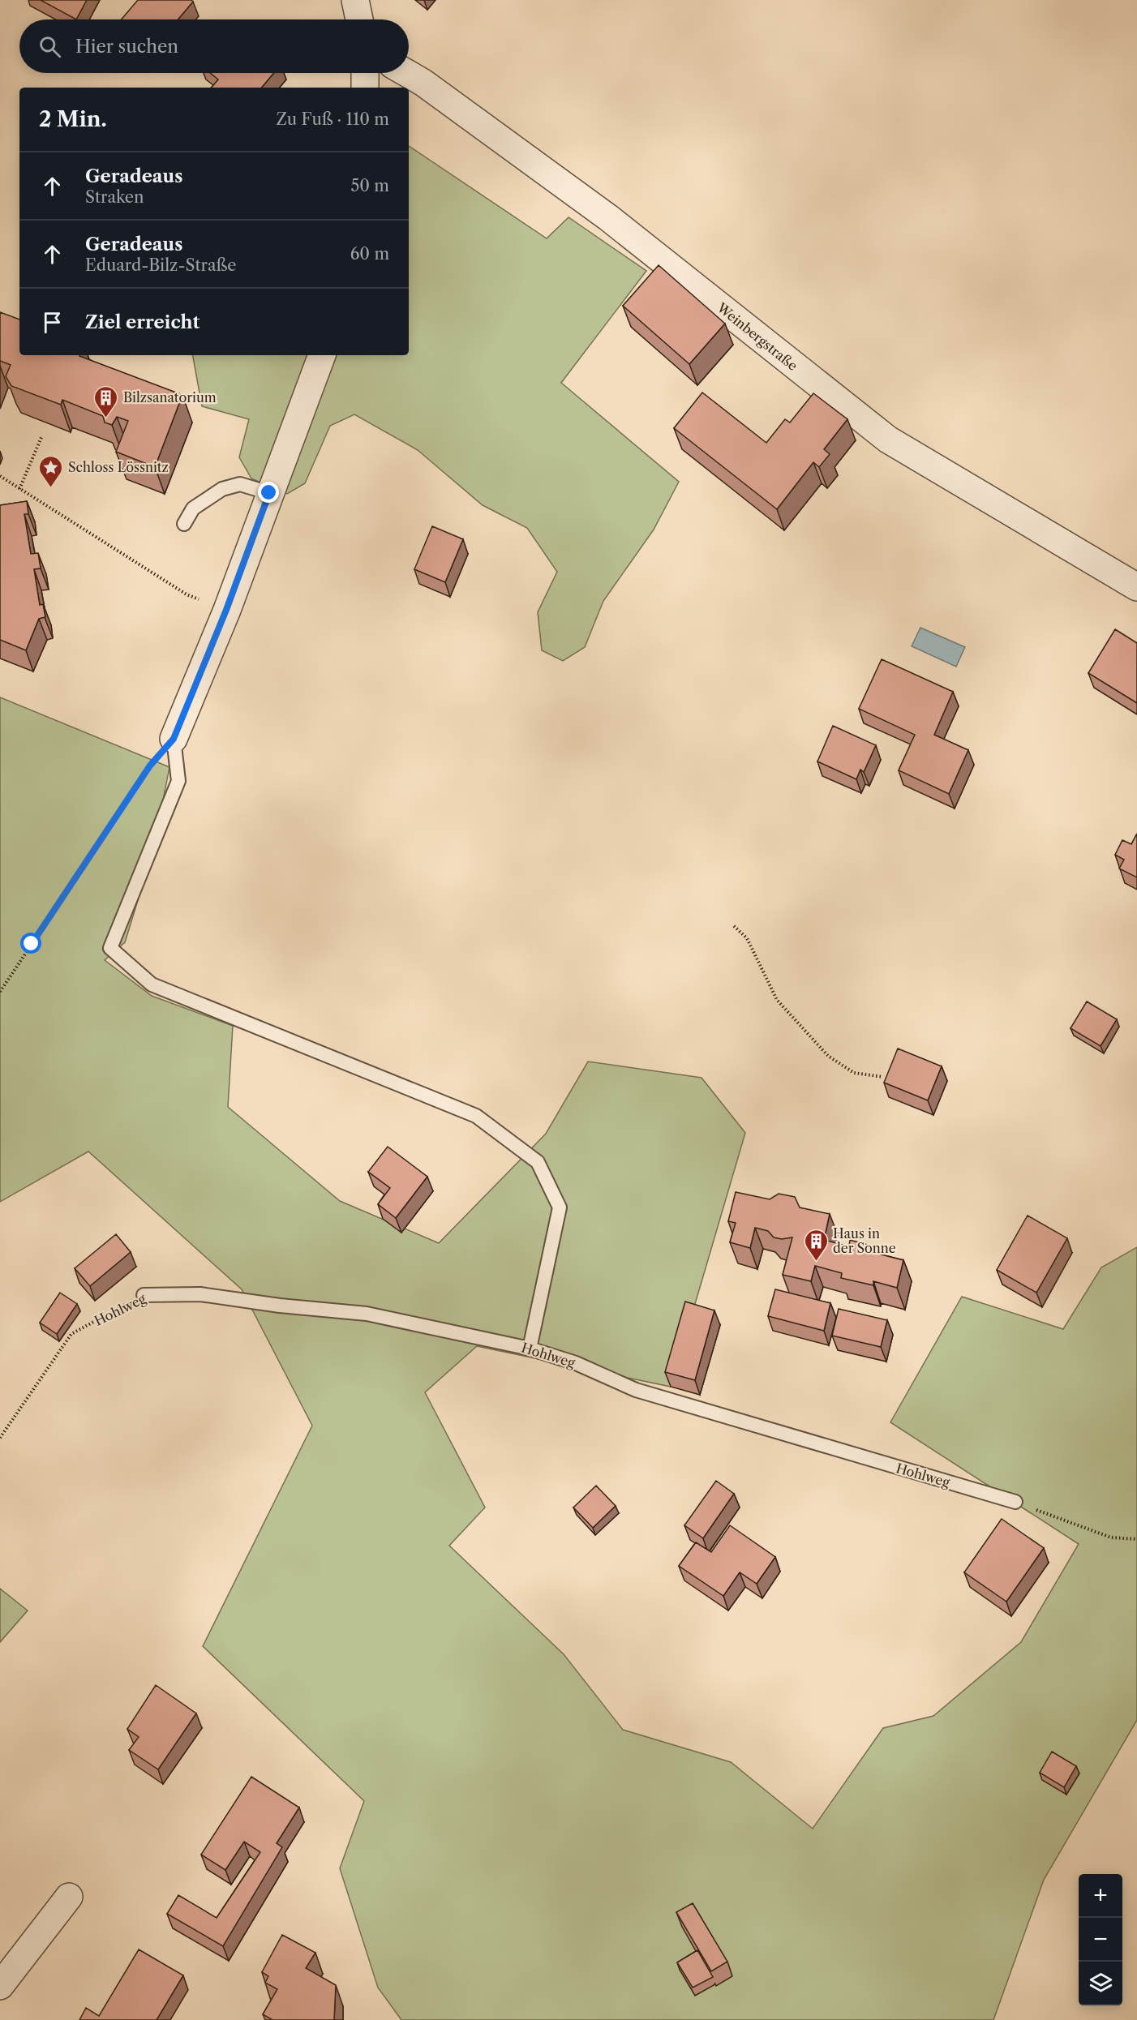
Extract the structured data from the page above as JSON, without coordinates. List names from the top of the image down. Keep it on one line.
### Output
{"streets":{"street":["Weinbergstraße"],"lane":["Hohlweg"]},"places":{"building":["Bilzsanatorium","Haus in der Sonne"],"place":["Schloss Lössnitz"]},"page":{"search":"Hier suchen","heading":["2 Min.","Zu Fuß · 110 m"],"list":[["Geradeaus","Straken","50 m"],["Geradeaus","Eduard-Bilz-Straße","60 m"],"Ziel erreicht"],"map_buttons":["+","−"]}}
